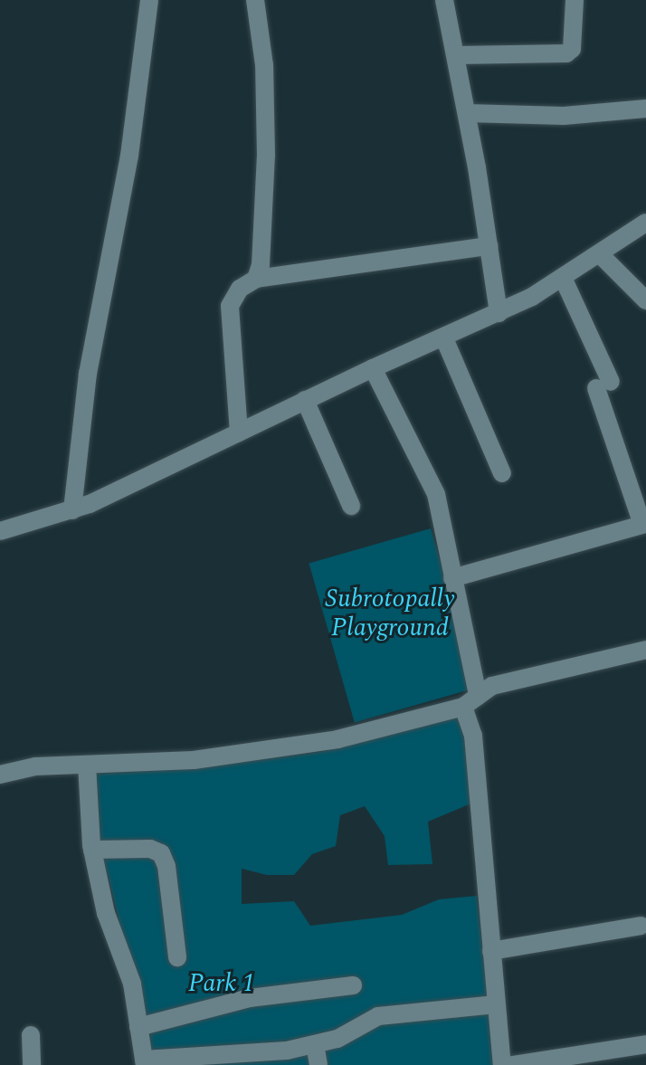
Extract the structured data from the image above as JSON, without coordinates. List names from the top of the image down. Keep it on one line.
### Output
{"parks":["Subrotopally Playground","Park 1"]}
